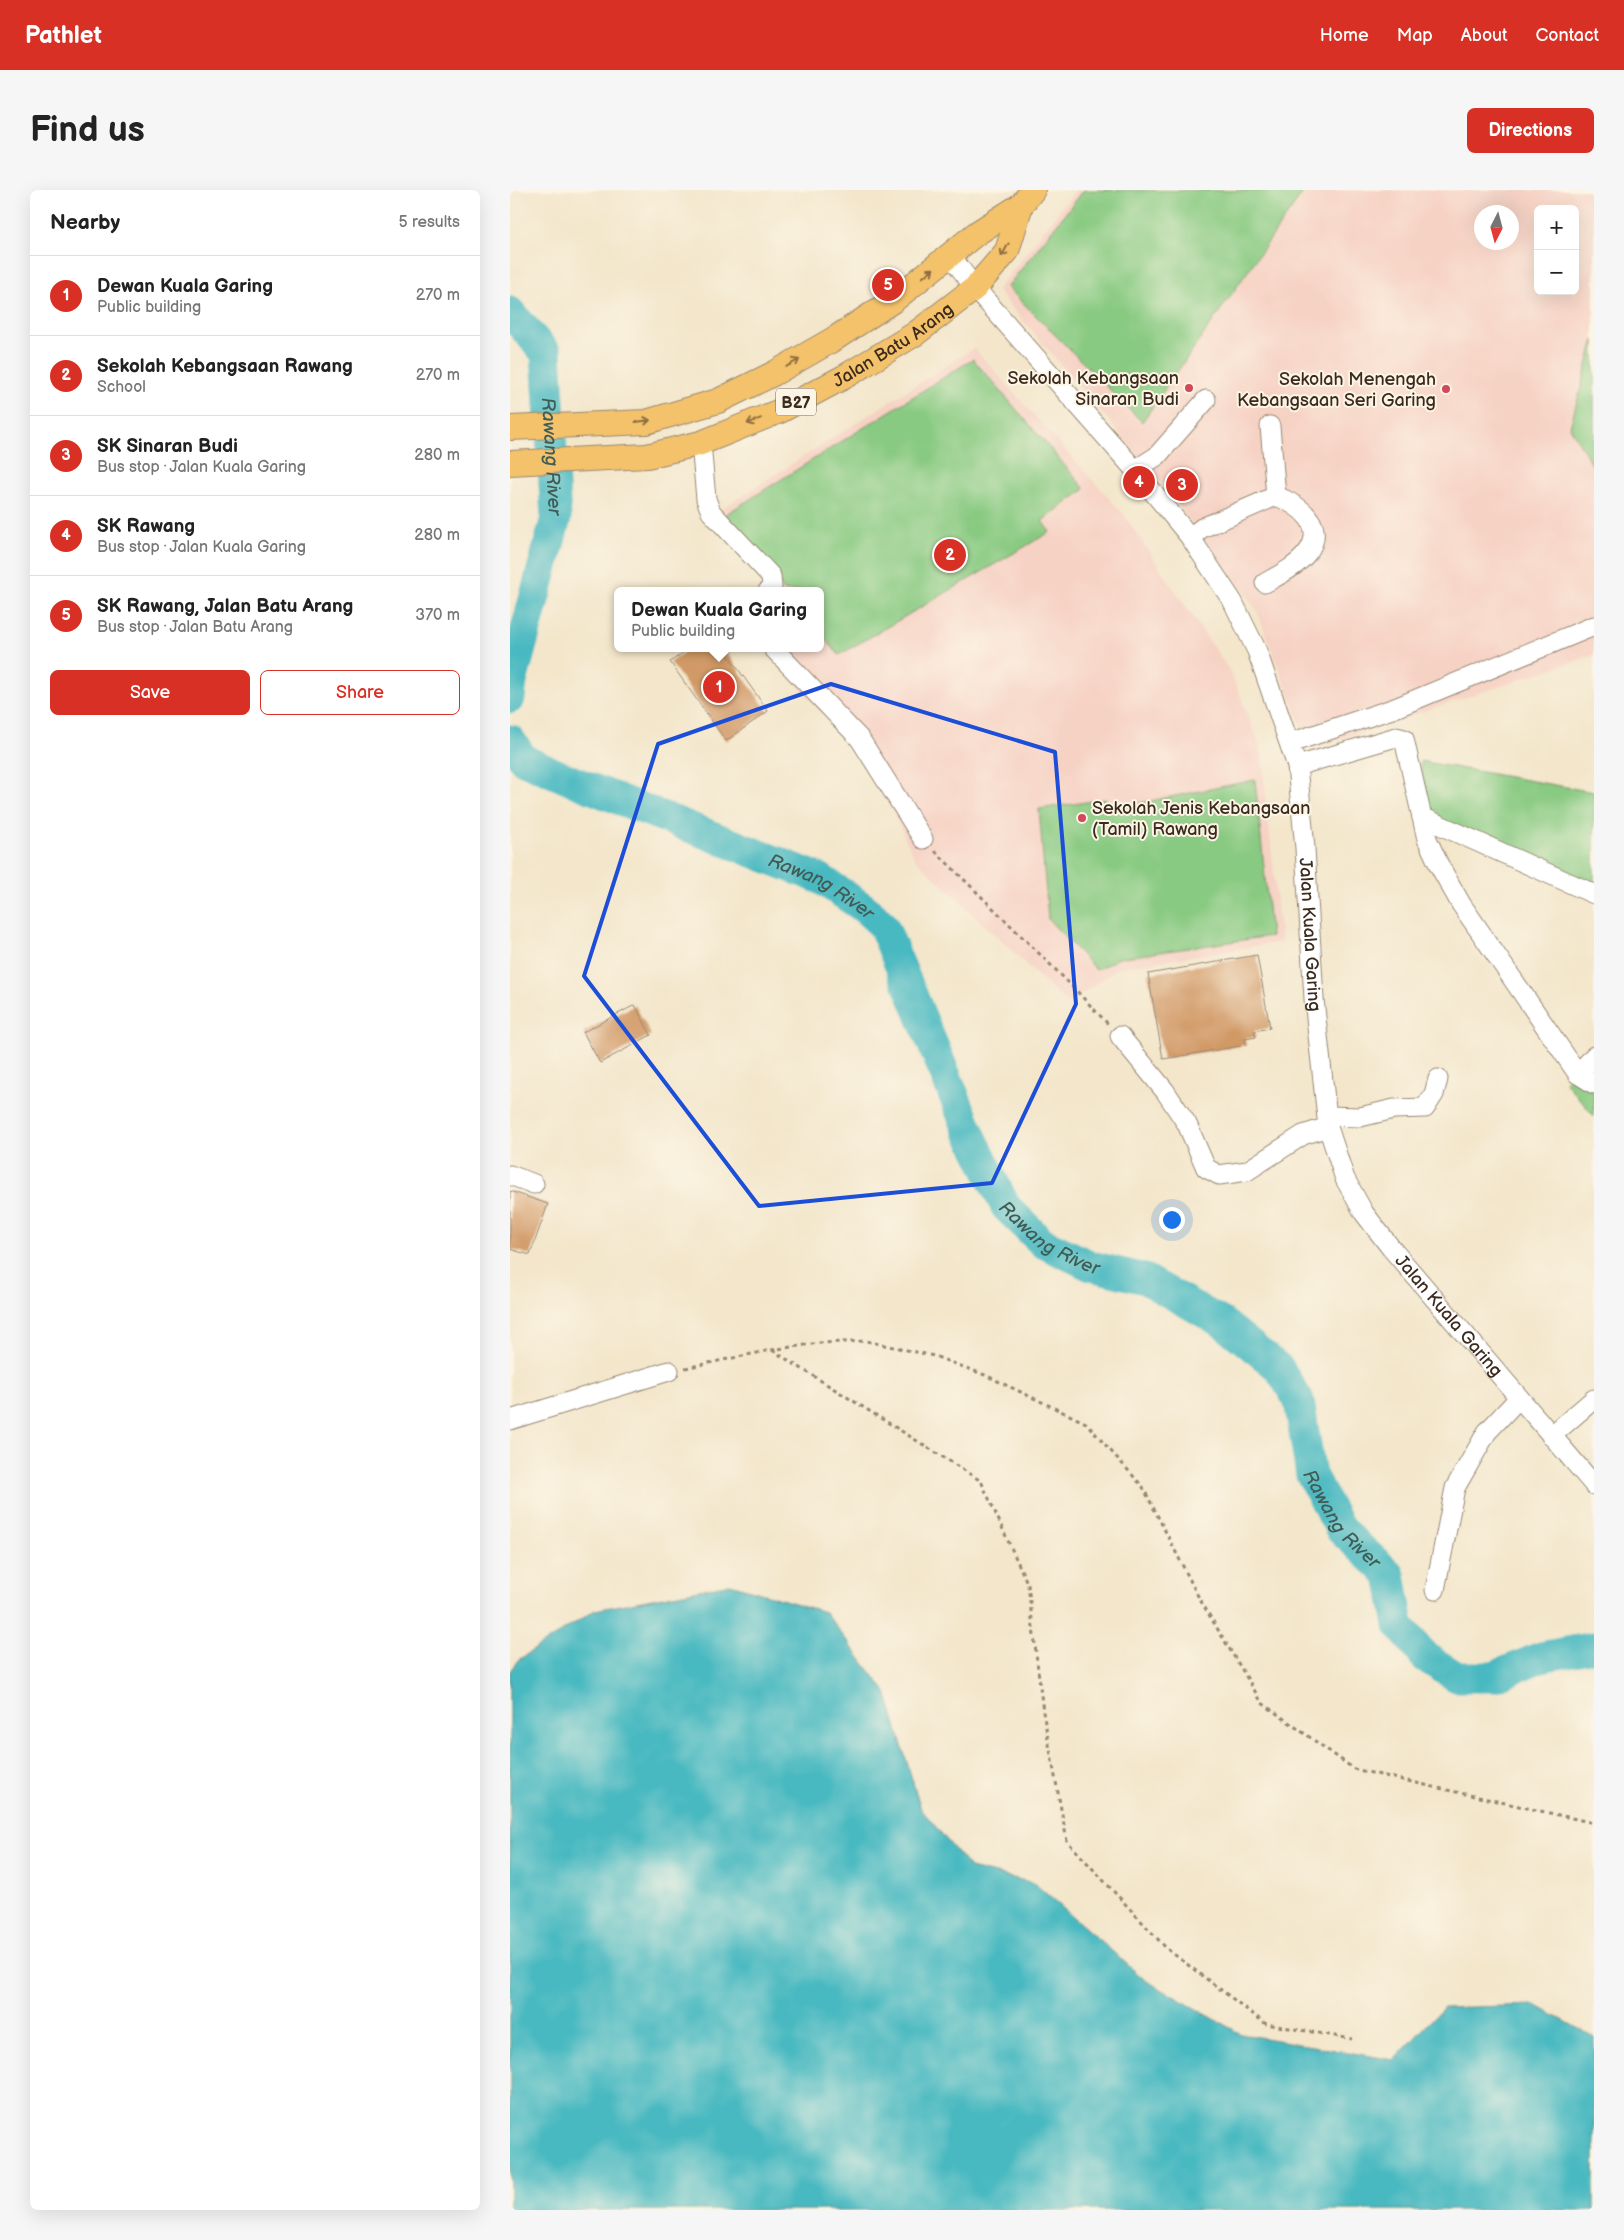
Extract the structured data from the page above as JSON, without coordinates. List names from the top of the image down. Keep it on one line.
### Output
{"streets":{"main road":["Jalan Batu Arang","B27"],"street":["Jalan Kuala Garing"]},"crossings":[["Jalan Batu Arang","Jalan Kuala Garing"]],"water":["Rawang River"],"places":["Sekolah Kebangsaan Sinaran Budi","Sekolah Menengah Kebangsaan Seri Garing","Sekolah Jenis Kebangsaan (Tamil) Rawang"],"north":"bottom","page":{"header":"Pathlet","nav":["Home","Map","About","Contact"],"buttons":["Directions",["Save","Share"]],"title":"Find us","heading":["Nearby","5 results"],"map_buttons":["+","−"],"list":[{"mark":"1","name":"Dewan Kuala Garing","note":"Public building","value":"270 m"},{"mark":"2","name":"Sekolah Kebangsaan Rawang","note":"School","value":"270 m"},{"mark":"3","name":"SK Sinaran Budi","note":"Bus stop · Jalan Kuala Garing","value":"280 m"},{"mark":"4","name":"SK Rawang","note":"Bus stop · Jalan Kuala Garing","value":"280 m"},{"mark":"5","name":"SK Rawang, Jalan Batu Arang","note":"Bus stop · Jalan Batu Arang","value":"370 m"}],"pins":["5","4","3","2","1"],"popup":["Dewan Kuala Garing","Public building"]}}
